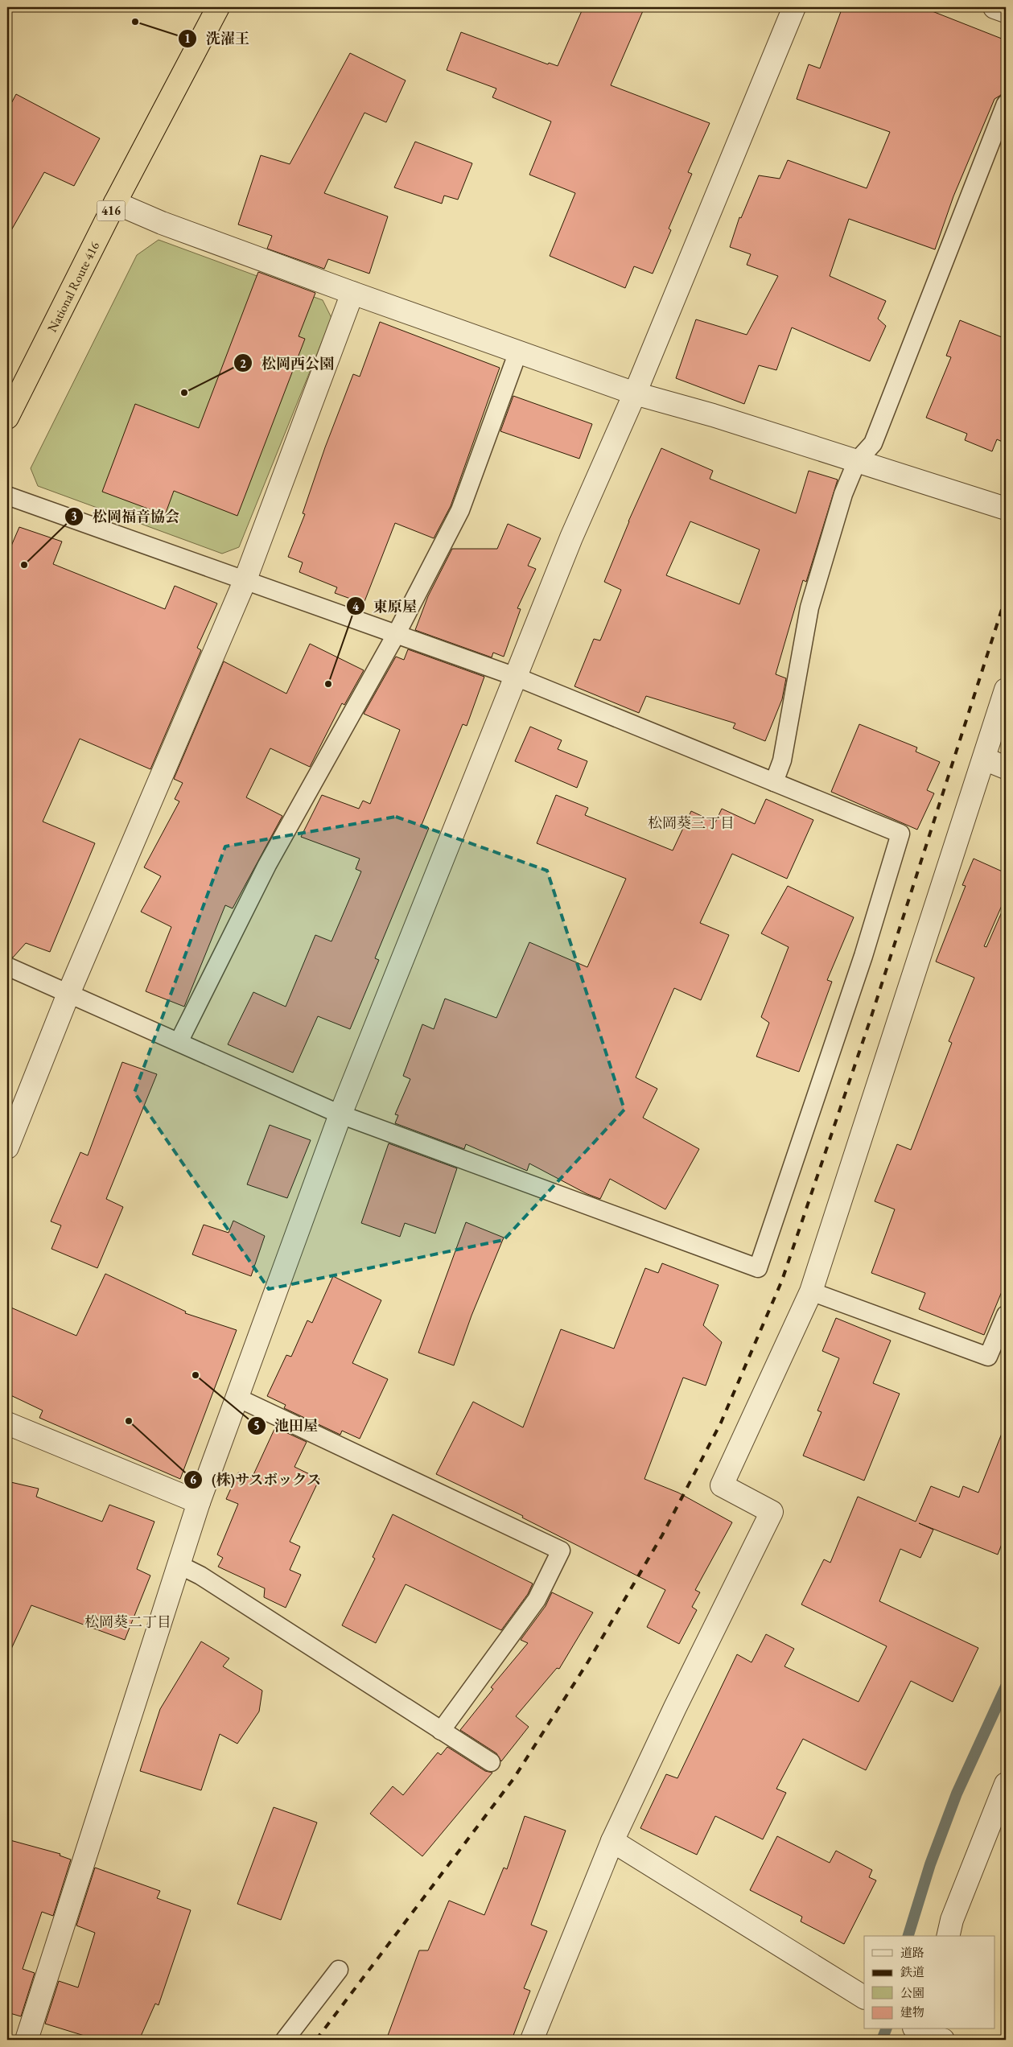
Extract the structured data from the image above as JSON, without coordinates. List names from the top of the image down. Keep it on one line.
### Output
{"streets":{"highway":["416","National Route 416"]},"districts":["松岡葵三丁目","松岡葵二丁目"],"places":["洗濯王","松岡西公園","松岡福音協会","東原屋","池田屋","(株)サスボックス"],"legend":["道路","鉄道","公園","建物"]}
